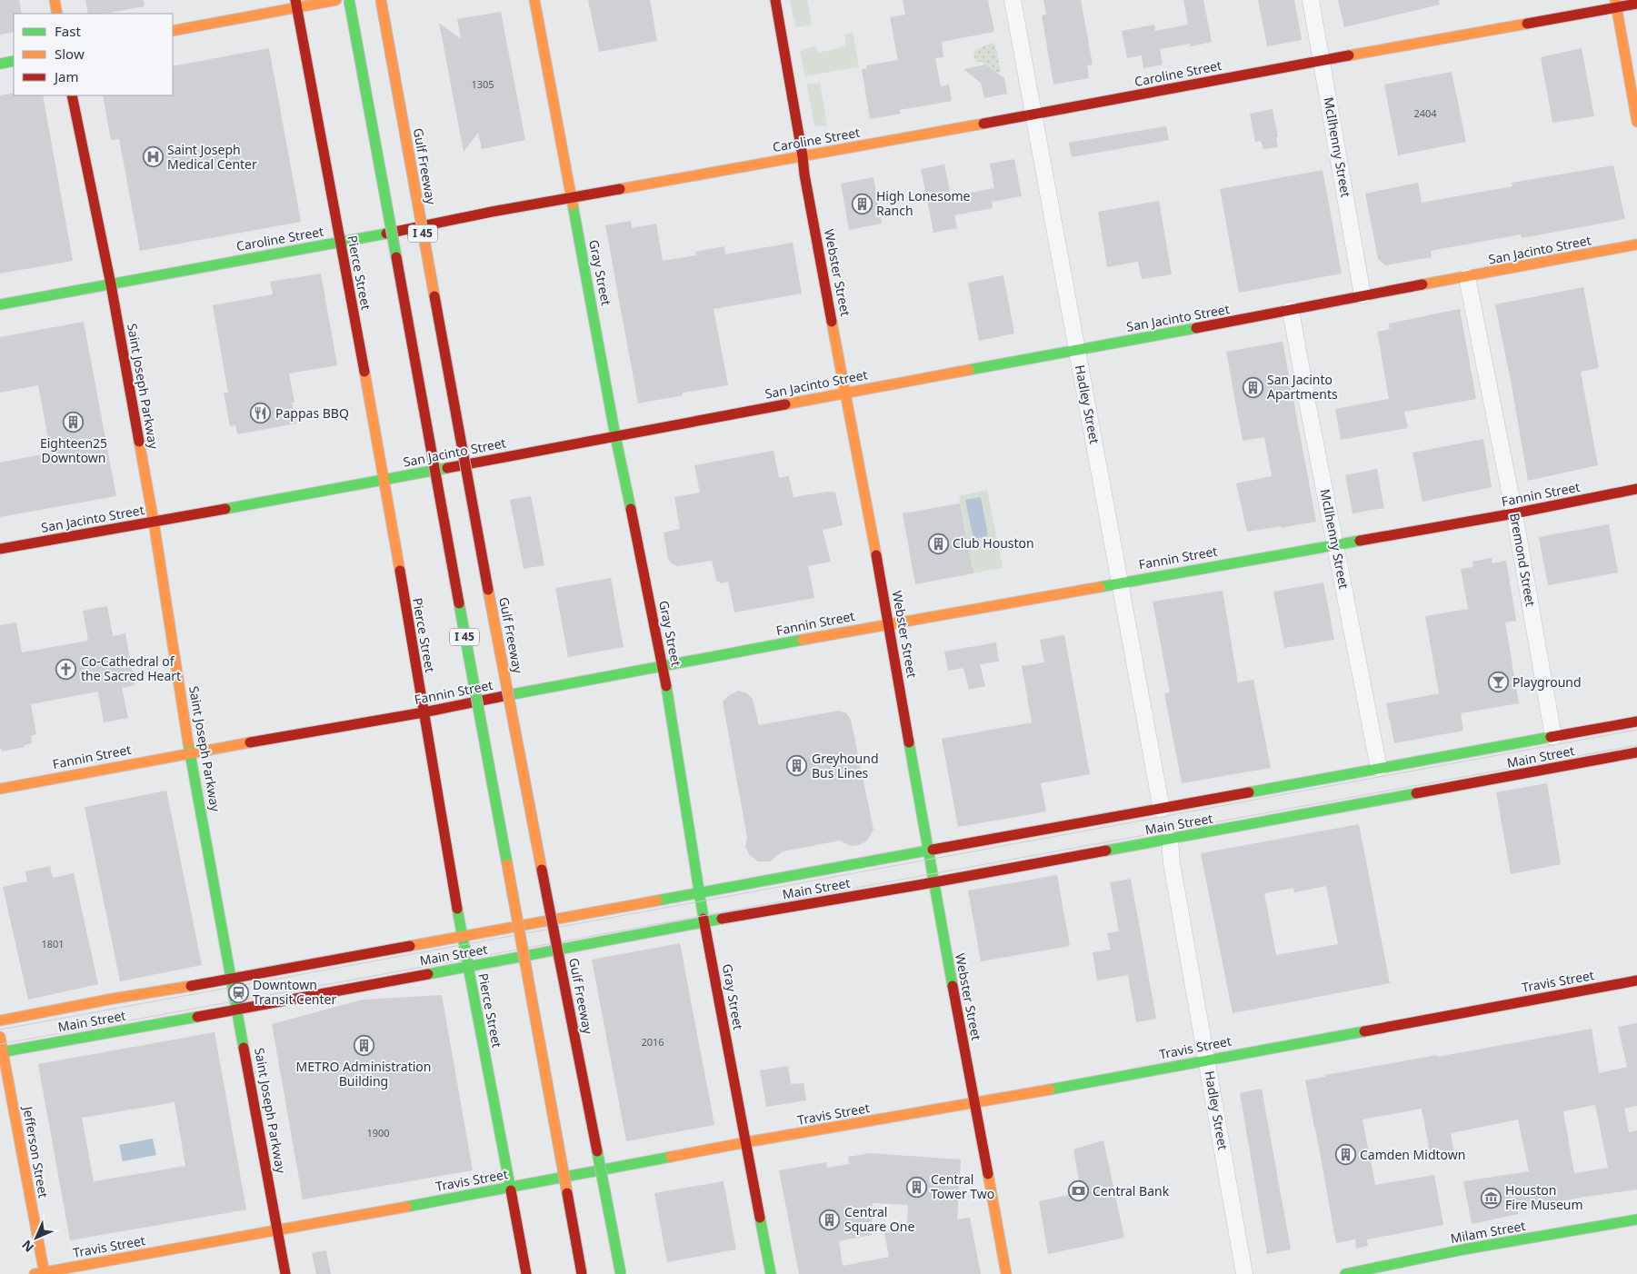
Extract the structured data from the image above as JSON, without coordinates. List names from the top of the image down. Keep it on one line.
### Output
{"streets":{"main road":["Caroline Street","Gulf Freeway","I 45","San Jacinto Street","Pierce Street","Gray Street","Webster Street","Saint Joseph Parkway","Fannin Street","Main Street","Travis Street","Jefferson Street","Milam Street"],"street":["McIlhenny Street","Hadley Street","Bremond Street"]},"crossings":[["Caroline Street","McIlhenny Street"],["Caroline Street","Pierce Street"],["Caroline Street","Gray Street"],["Caroline Street","Webster Street"],["Caroline Street","Saint Joseph Parkway"],["Caroline Street","Hadley Street"],["McIlhenny Street","San Jacinto Street"],["McIlhenny Street","Fannin Street"],["McIlhenny Street","Main Street"],["San Jacinto Street","Pierce Street"],["San Jacinto Street","Gray Street"],["San Jacinto Street","Webster Street"],["San Jacinto Street","Saint Joseph Parkway"],["San Jacinto Street","Hadley Street"],["San Jacinto Street","Bremond Street"],["Pierce Street","Fannin Street"],["Pierce Street","Main Street"],["Pierce Street","Travis Street"],["Gray Street","Fannin Street"],["Gray Street","Main Street"],["Gray Street","Travis Street"],["Webster Street","Fannin Street"],["Webster Street","Main Street"],["Webster Street","Travis Street"],["Saint Joseph Parkway","Fannin Street"],["Saint Joseph Parkway","Main Street"],["Saint Joseph Parkway","Travis Street"],["Hadley Street","Fannin Street"],["Hadley Street","Main Street"],["Hadley Street","Travis Street"],["Fannin Street","Bremond Street"],["Bremond Street","Main Street"],["Main Street","Jefferson Street"],["Travis Street","Jefferson Street"]],"places":{"hospital":["Saint Joseph Medical Center"],"building":["High Lonesome Ranch","San Jacinto Apartments","Eighteen25 Downtown","Club Houston","Greyhound Bus Lines","METRO Administration Building","Camden Midtown","Central Tower Two","Central Square One"],"restaurant":["Pappas BBQ"],"church":["Co-Cathedral of the Sacred Heart"],"bar":["Playground"],"station":["Downtown Transit Center"],"bank":["Central Bank"],"museum":["Houston Fire Museum"]},"house_numbers":["1305","2404","1801","2016","1900"],"legend":["Fast","Slow","Jam"],"north":"bottom left"}
